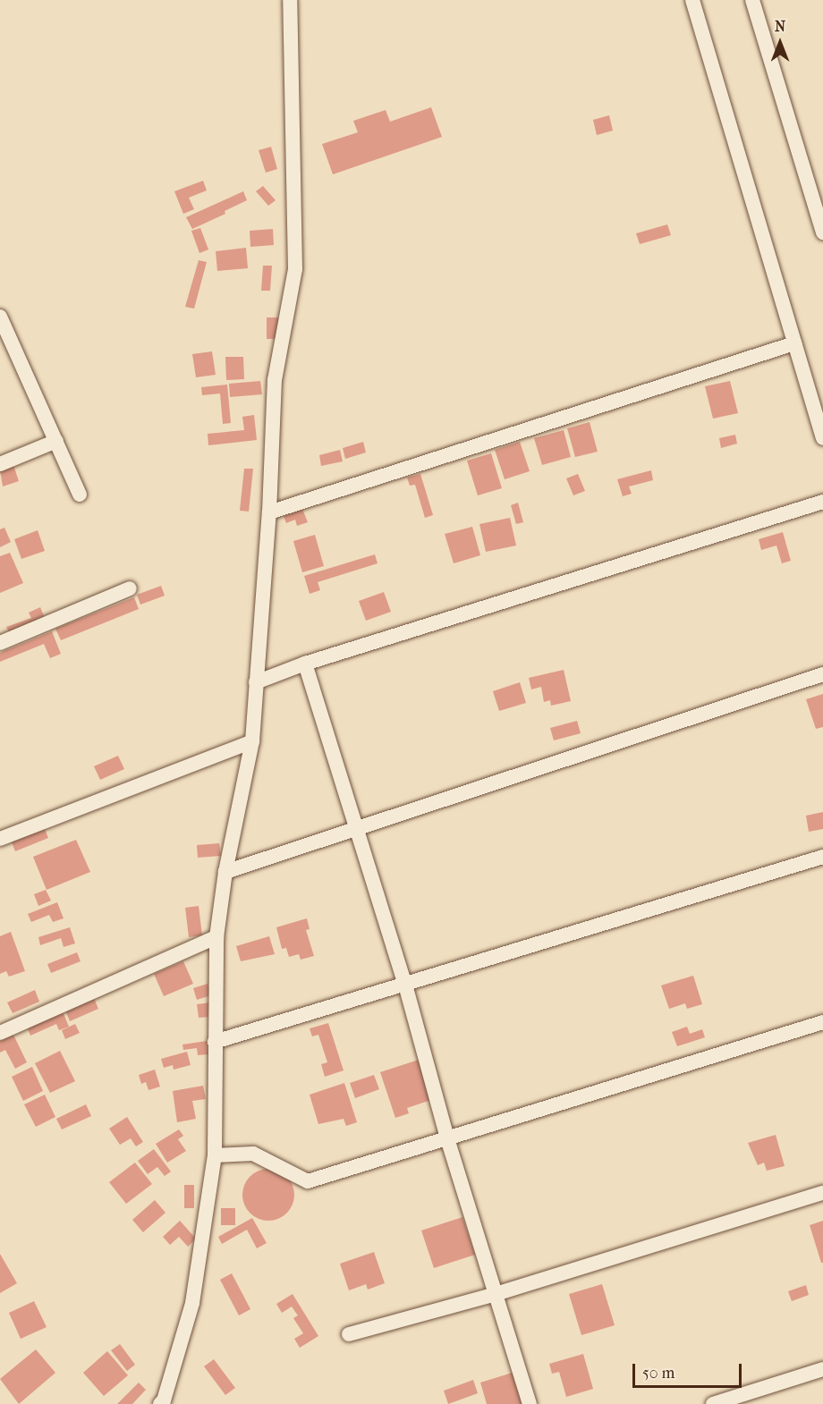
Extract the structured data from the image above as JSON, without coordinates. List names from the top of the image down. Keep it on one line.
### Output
{"scale_bar":"50 m","north":"top"}
